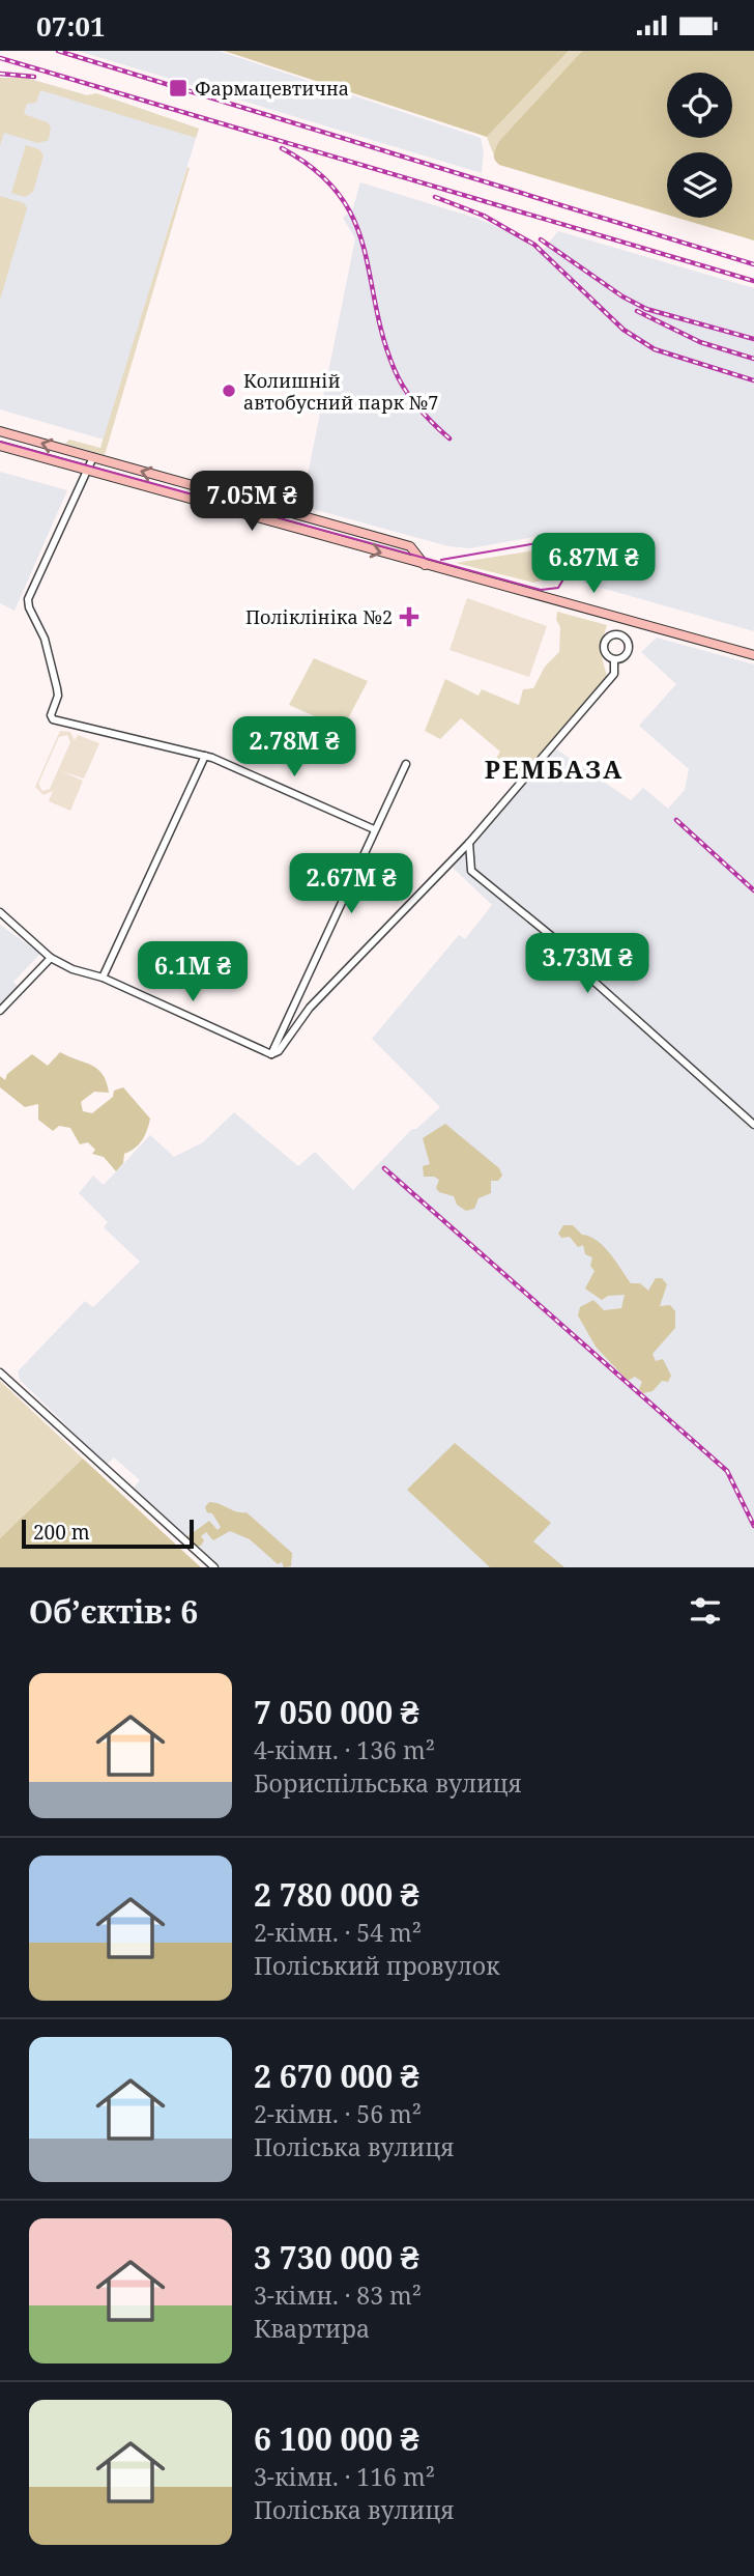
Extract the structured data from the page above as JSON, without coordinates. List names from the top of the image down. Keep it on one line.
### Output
{"districts":["РЕМБАЗА"],"places":{"transit":["Фармацевтична"],"other":["Колишній автобусний парк №7"],"health":["Поліклініка №2"]},"scale_bar":"200 m","page":{"status":"07:01","price":["7.05M ₴","6.87M ₴","2.78M ₴","2.67M ₴","3.73M ₴","6.1M ₴"],"scale":"200 m","heading":"Об’єктів: 6","list":[{"name":"7 050 000 ₴","note":"4-кімн. · 136 m² · Бориспільська вулиця"},{"name":"2 780 000 ₴","note":"2-кімн. · 54 m² · Поліський провулок"},{"name":"2 670 000 ₴","note":"2-кімн. · 56 m² · Поліська вулиця"},{"name":"3 730 000 ₴","note":"3-кімн. · 83 m² · Квартира"},{"name":"6 100 000 ₴","note":"3-кімн. · 116 m² · Поліська вулиця"}]}}
